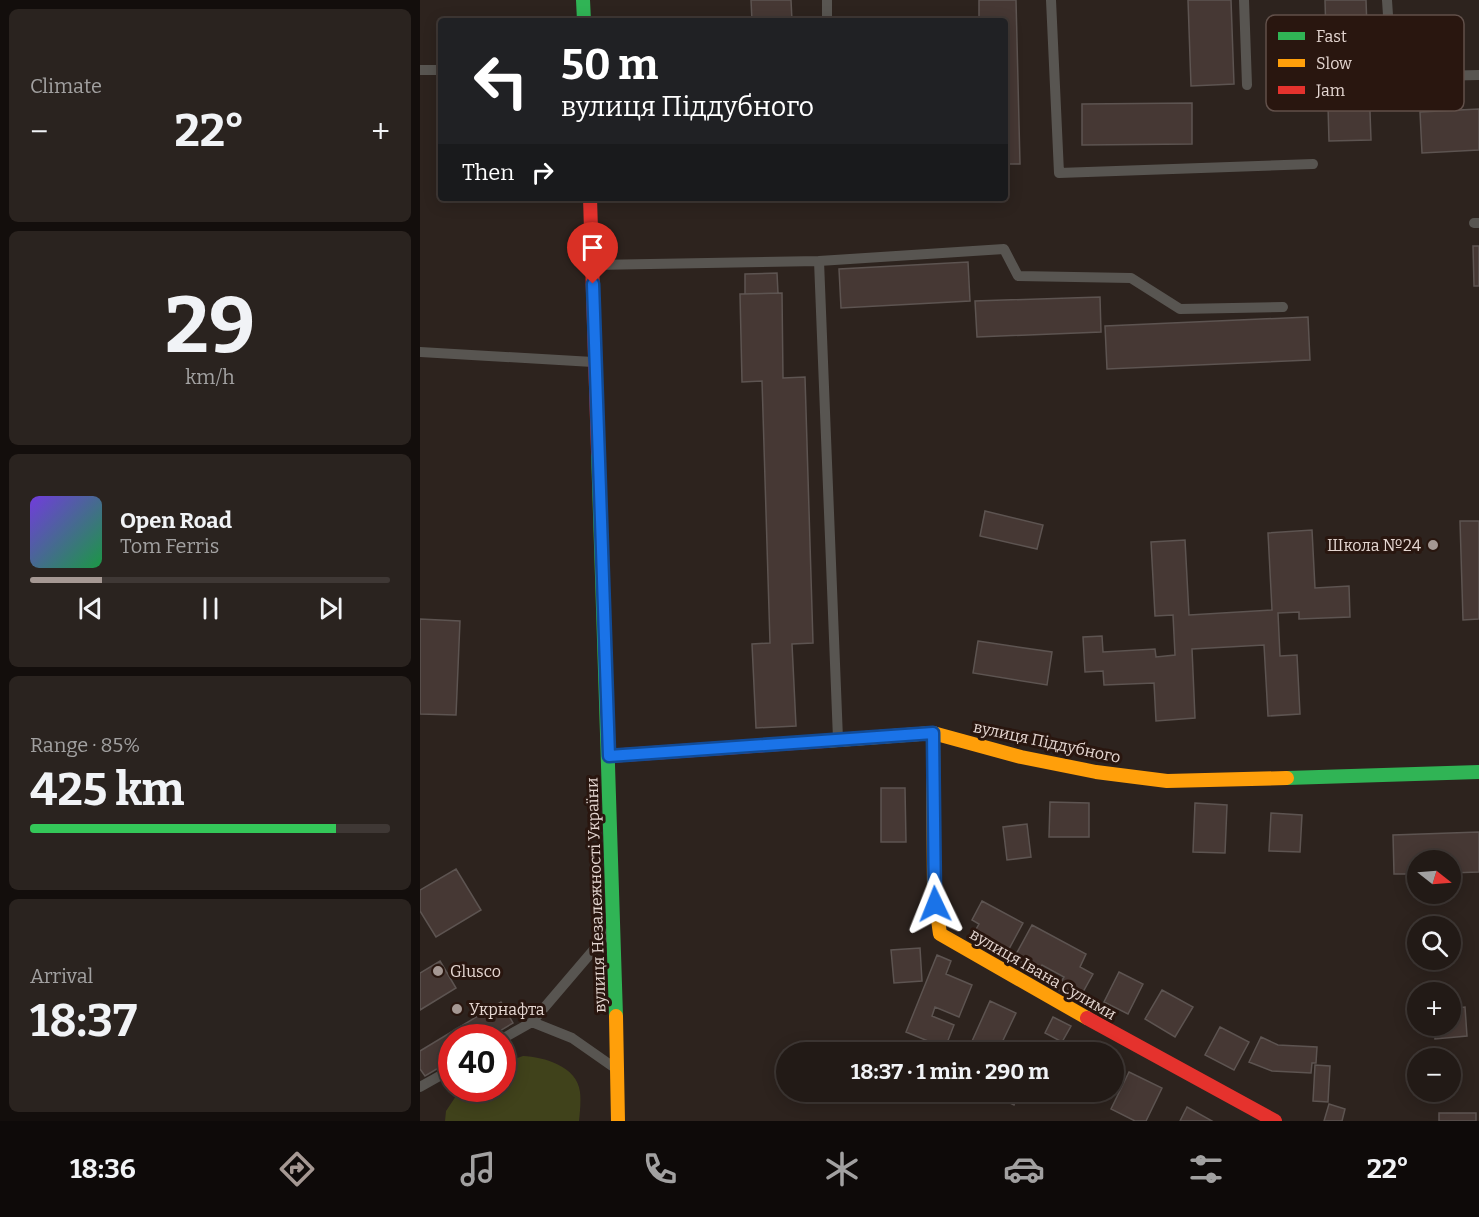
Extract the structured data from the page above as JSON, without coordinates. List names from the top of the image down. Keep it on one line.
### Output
{"streets":{"street":["вулиця Піддубного","вулиця Незалежності України","вулиця Івана Сулими"]},"crossings":[["вулиця Піддубного","вулиця Незалежності України"],["вулиця Піддубного","вулиця Івана Сулими"]],"places":["Школа №24","Glusco","Укрнафта"],"legend":["Fast","Slow","Jam"],"north":"right","page":{"tile":["Climate",["29","km/h"],["Range · 85%","425 km"],["Arrival","18:37"]],"turn":["50 m","вулиця Піддубного"],"heat":["−","22°","+"],"then":"Then","song":["Open Road","Tom Ferris"],"map_buttons":["+","−"],"limit":"40","trip":"18:37 · 1 min · 290 m","tabs":["18:36","22°"]}}
